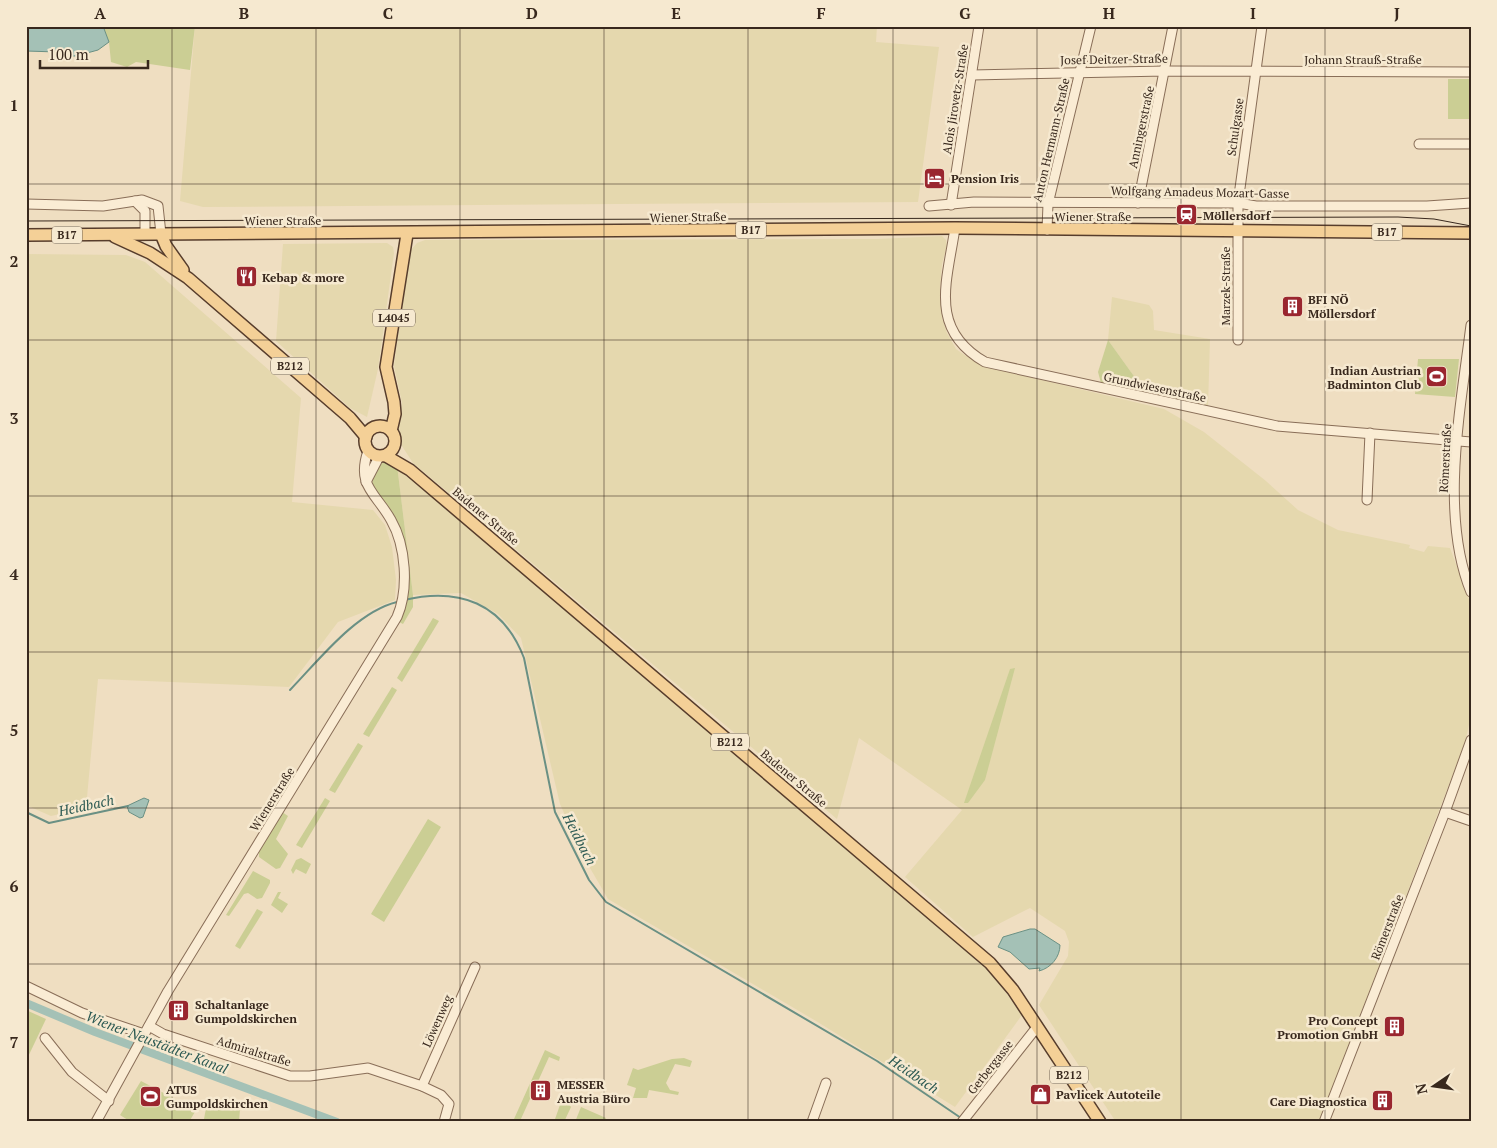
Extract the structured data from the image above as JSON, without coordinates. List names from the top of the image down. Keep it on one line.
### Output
{"streets":{"main road":["Wiener Straße","B17","L4045","B212","Badener Straße"],"street":["Josef Deitzer-Straße","Johann Strauß-Straße","Alois Jirovetz-Straße","Anningerstraße","Schulgasse","Anton Hermann-Straße","Wolfgang Amadeus Mozart-Gasse","Marzek-Straße","Grundwiesenstraße","Römerstraße","Wienerstraße","Löwenweg","Admiralstraße","Gerbergasse"]},"crossings":[["Josef Deitzer-Straße","Johann Strauß-Straße"],["Josef Deitzer-Straße","Alois Jirovetz-Straße"],["Josef Deitzer-Straße","Anningerstraße"],["Josef Deitzer-Straße","Schulgasse"],["Josef Deitzer-Straße","Anton Hermann-Straße"],["Johann Strauß-Straße","Schulgasse"],["Alois Jirovetz-Straße","Wolfgang Amadeus Mozart-Gasse"],["Anningerstraße","Wolfgang Amadeus Mozart-Gasse"],["Schulgasse","Wolfgang Amadeus Mozart-Gasse"],["Schulgasse","Wiener Straße"],["Schulgasse","Marzek-Straße"],["Anton Hermann-Straße","Wolfgang Amadeus Mozart-Gasse"],["Anton Hermann-Straße","Wiener Straße"],["Wiener Straße","Marzek-Straße"],["Wiener Straße","L4045"],["Wiener Straße","B212"],["Wiener Straße","Grundwiesenstraße"],["L4045","B212"],["B212","Badener Straße"],["Grundwiesenstraße","Römerstraße"],["Badener Straße","Wienerstraße"],["Badener Straße","Gerbergasse"],["Wienerstraße","Admiralstraße"],["Löwenweg","Admiralstraße"]],"water":["Heidbach","Wiener Neustädter Kanal"],"places":{"hotel":["Pension Iris"],"station":["Möllersdorf"],"restaurant":["Kebap & more"],"building":["BFI NÖ Möllersdorf","Schaltanlage Gumpoldskirchen","Pro Concept Promotion GmbH","MESSER Austria Büro","Care Diagnostica"],"sports":["Indian Austrian Badminton Club","ATUS Gumpoldskirchen"],"shop":["Pavlicek Autoteile"]},"scale_bar":"100 m","north":"left","grid":{"columns":["A","B","C","D","E","F","G","H","I","J"],"rows":["1","2","3","4","5","6","7"]}}
